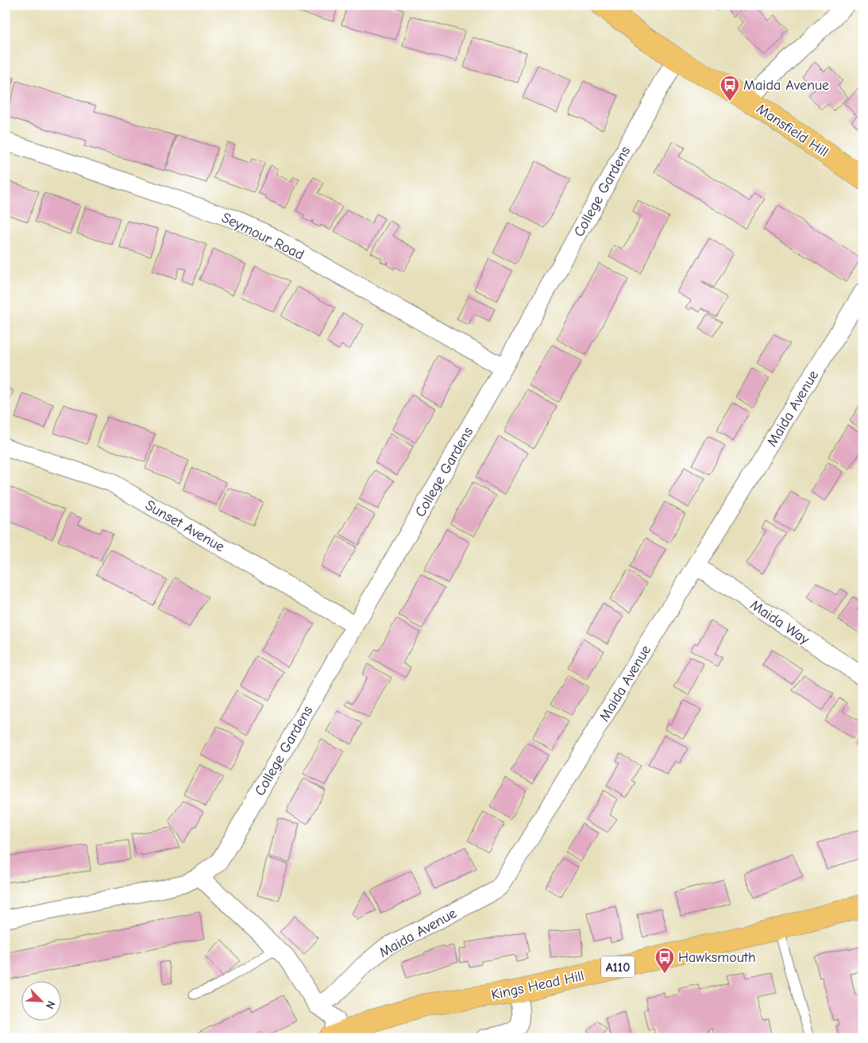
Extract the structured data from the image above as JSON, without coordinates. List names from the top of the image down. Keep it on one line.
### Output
{"streets":{"main road":["Mansfield Hill","A110","Kings Head Hill"],"street":["College Gardens","Seymour Road","Maida Avenue","Sunset Avenue","Maida Way"]},"crossings":[["Mansfield Hill","College Gardens"],["College Gardens","Seymour Road"],["College Gardens","Sunset Avenue"],["Maida Avenue","Maida Way"]],"places":{"bus stop":["Maida Avenue","Hawksmouth"]},"north":"bottom right"}
